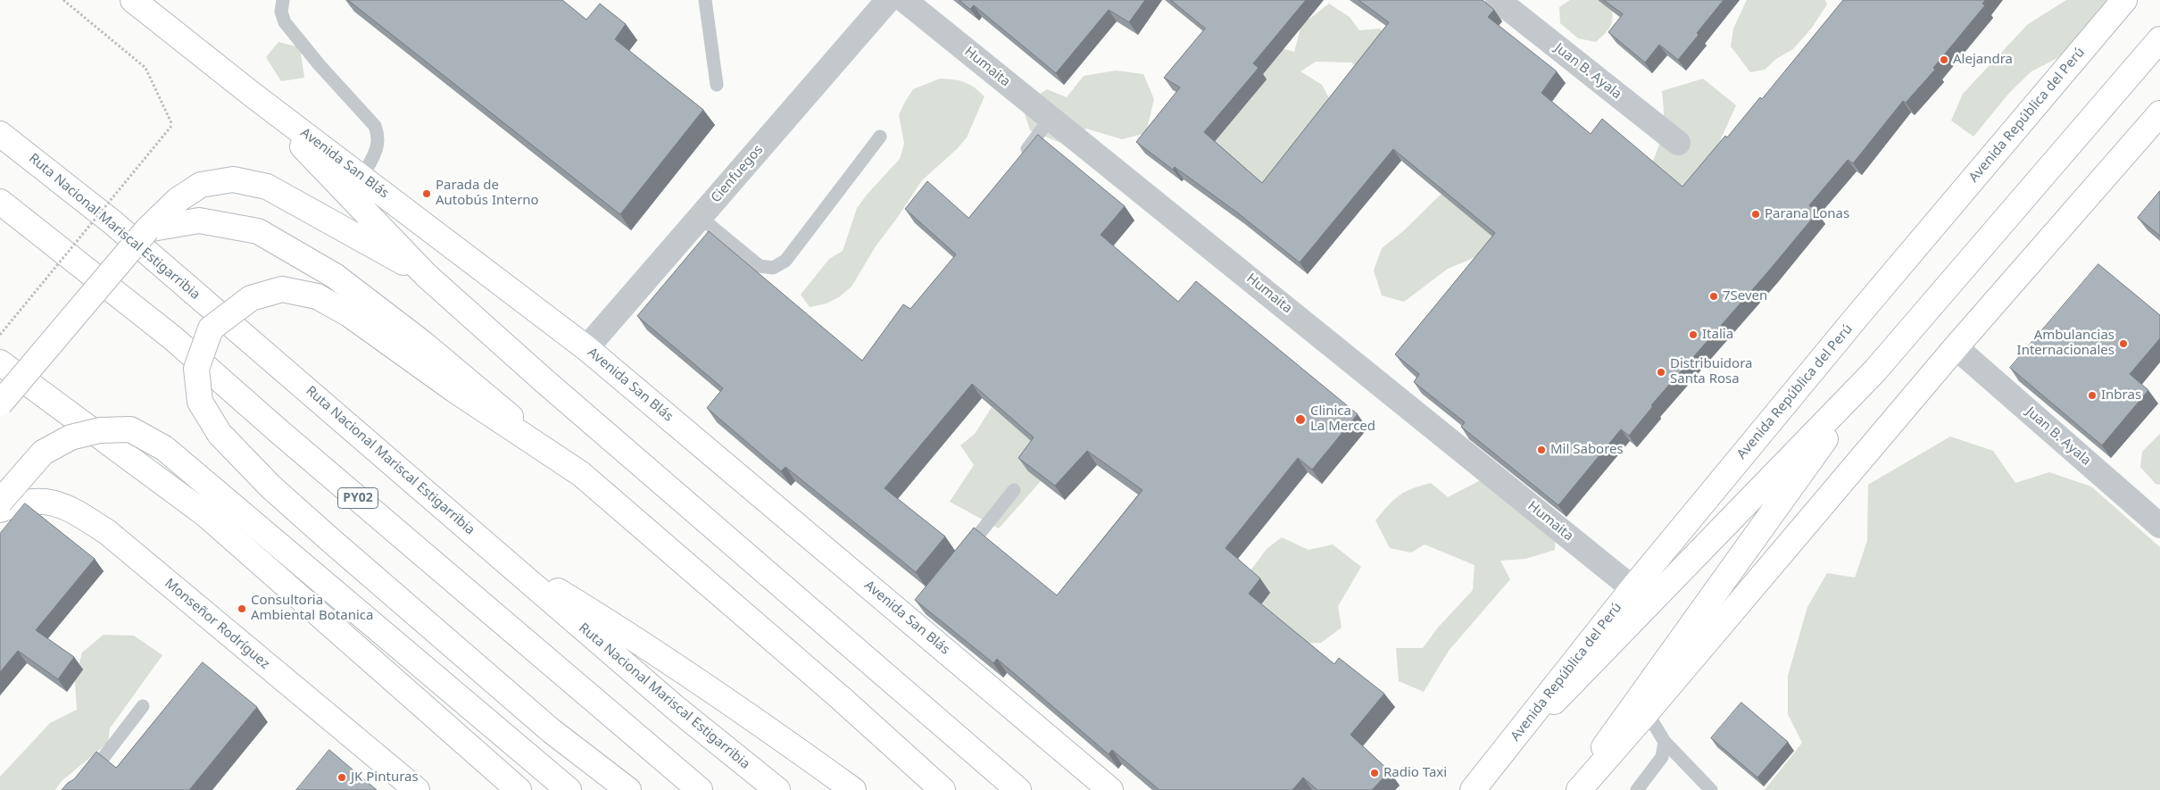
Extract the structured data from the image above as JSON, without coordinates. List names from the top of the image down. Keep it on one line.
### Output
{"streets":{"main road":["Avenida República del Perú","Avenida San Blás","Ruta Nacional Mariscal Estigarribia","PY02","Monseñor Rodríguez"],"street":["Humaita","Juan B. Ayala","Cienfuegos"]},"crossings":[["Humaita","Avenida República del Perú"],["Avenida San Blás","Cienfuegos"]],"places":["Alejandra","Parada de Autobús Interno","Parana Lonas","7Seven","Italia","Ambulancias Internacionales","Distribuidora Santa Rosa","Inbras","Clinica La Merced","Mil Sabores","Consultoria Ambiental Botanica","Radio Taxi","JK Pinturas"]}
